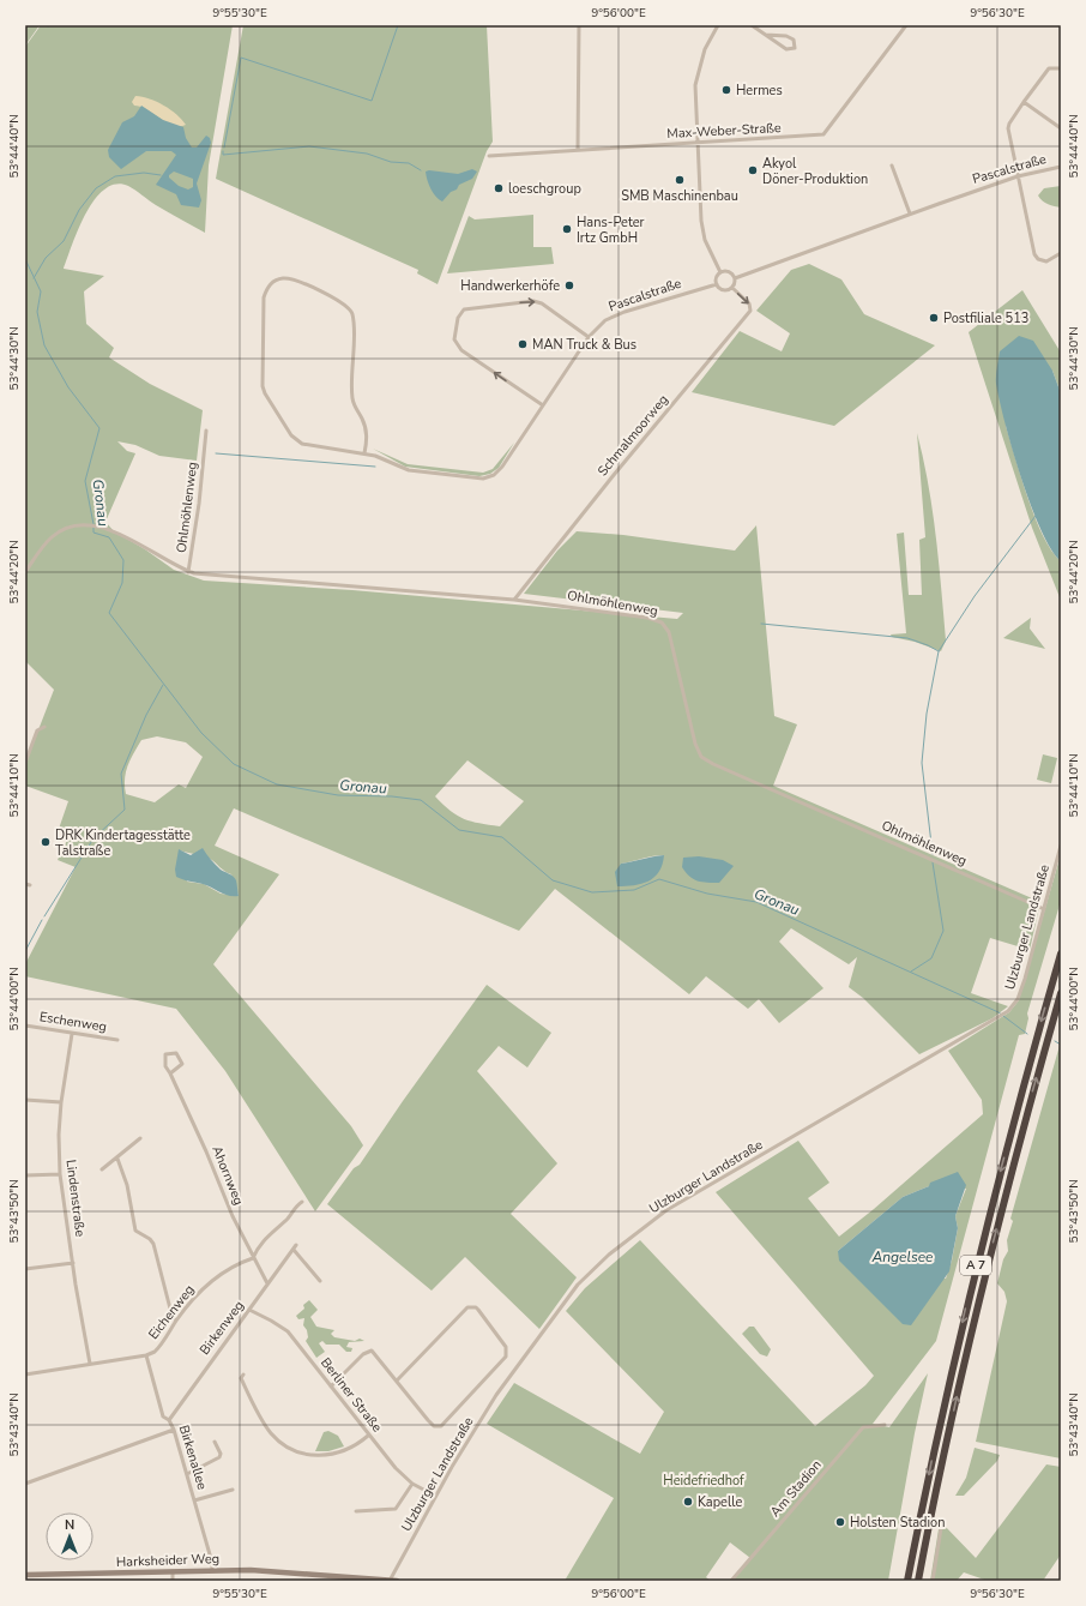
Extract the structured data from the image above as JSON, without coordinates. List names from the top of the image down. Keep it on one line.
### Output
{"streets":{"highway":["A 7"],"main road":["Harksheider Weg"],"street":["Max-Weber-Straße","Pascalstraße","Schmalmoorweg","Ohlmöhlenweg","Ulzburger Landstraße","Eschenweg","Ahornweg","Lindenstraße","Eichenweg","Birkenweg","Berliner Straße","Birkenallee","Am Stadion"]},"crossings":[["Pascalstraße","Schmalmoorweg"],["Schmalmoorweg","Ohlmöhlenweg"],["Ohlmöhlenweg","Ulzburger Landstraße"],["Ulzburger Landstraße","Berliner Straße"],["Ulzburger Landstraße","Harksheider Weg"],["Eschenweg","Lindenstraße"],["Ahornweg","Eichenweg"],["Ahornweg","Birkenweg"],["Lindenstraße","Eichenweg"],["Eichenweg","Birkenallee"],["Birkenweg","Berliner Straße"],["Birkenweg","Birkenallee"],["Birkenallee","Harksheider Weg"]],"one_way":["Schmalmoorweg"],"water":["Gronau","Angelsee"],"parks":["Heidefriedhof"],"places":["Hermes","Akyol Döner-Produktion","SMB Maschinenbau","loeschgroup","Hans-Peter Irtz GmbH","Handwerkerhöfe","Postfiliale 513","MAN Truck & Bus","DRK Kindertagesstätte Talstraße","Kapelle","Holsten Stadion"],"north":"top","coordinates":["9°55'30\"E","9°56'00\"E","9°56'30\"E","53°44'40\"N","53°44'30\"N","53°44'20\"N","53°44'10\"N","53°44'00\"N","53°43'50\"N","53°43'40\"N"]}
